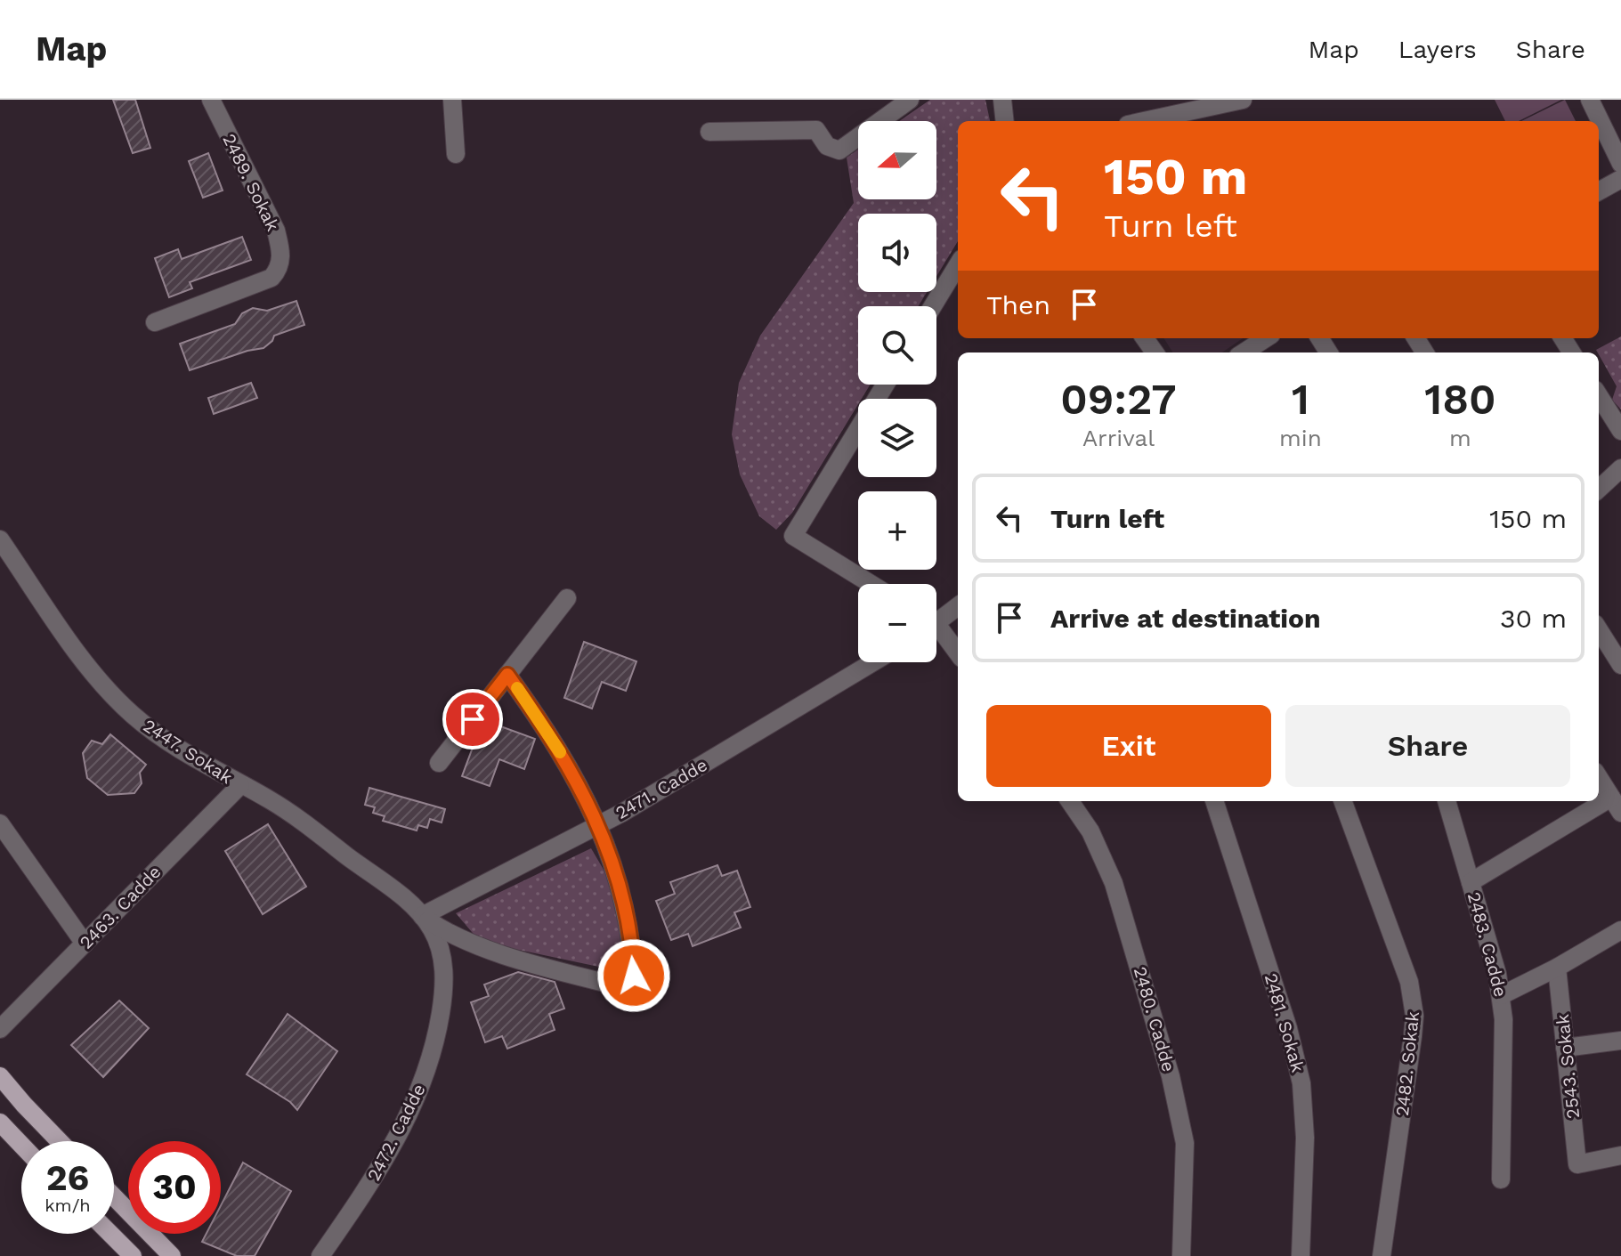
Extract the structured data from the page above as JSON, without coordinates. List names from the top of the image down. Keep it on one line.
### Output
{"streets":{"street":["2489. Sokak","2447. Sokak","2471. Cadde","2463. Cadde","2483. Cadde","2480. Cadde","2481. Sokak","2482. Sokak","2543. Sokak","2472. Cadde"]},"crossings":[["2447. Sokak","2471. Cadde"],["2447. Sokak","2463. Cadde"],["2447. Sokak","2472. Cadde"],["2471. Cadde","2472. Cadde"]],"north":"left","page":{"header":"Map","nav":["Map","Layers","Share"],"map_buttons":["+","−"],"turn":["150 m","Turn left"],"then":"Then","eta":["09:27","Arrival","1","min","180","m"],"list":[{"name":"Turn left","value":"150 m"},{"name":"Arrive at destination","value":"30 m"}],"buttons":["Exit","Share"],"speed":"26 km/h","limit":"30"}}
